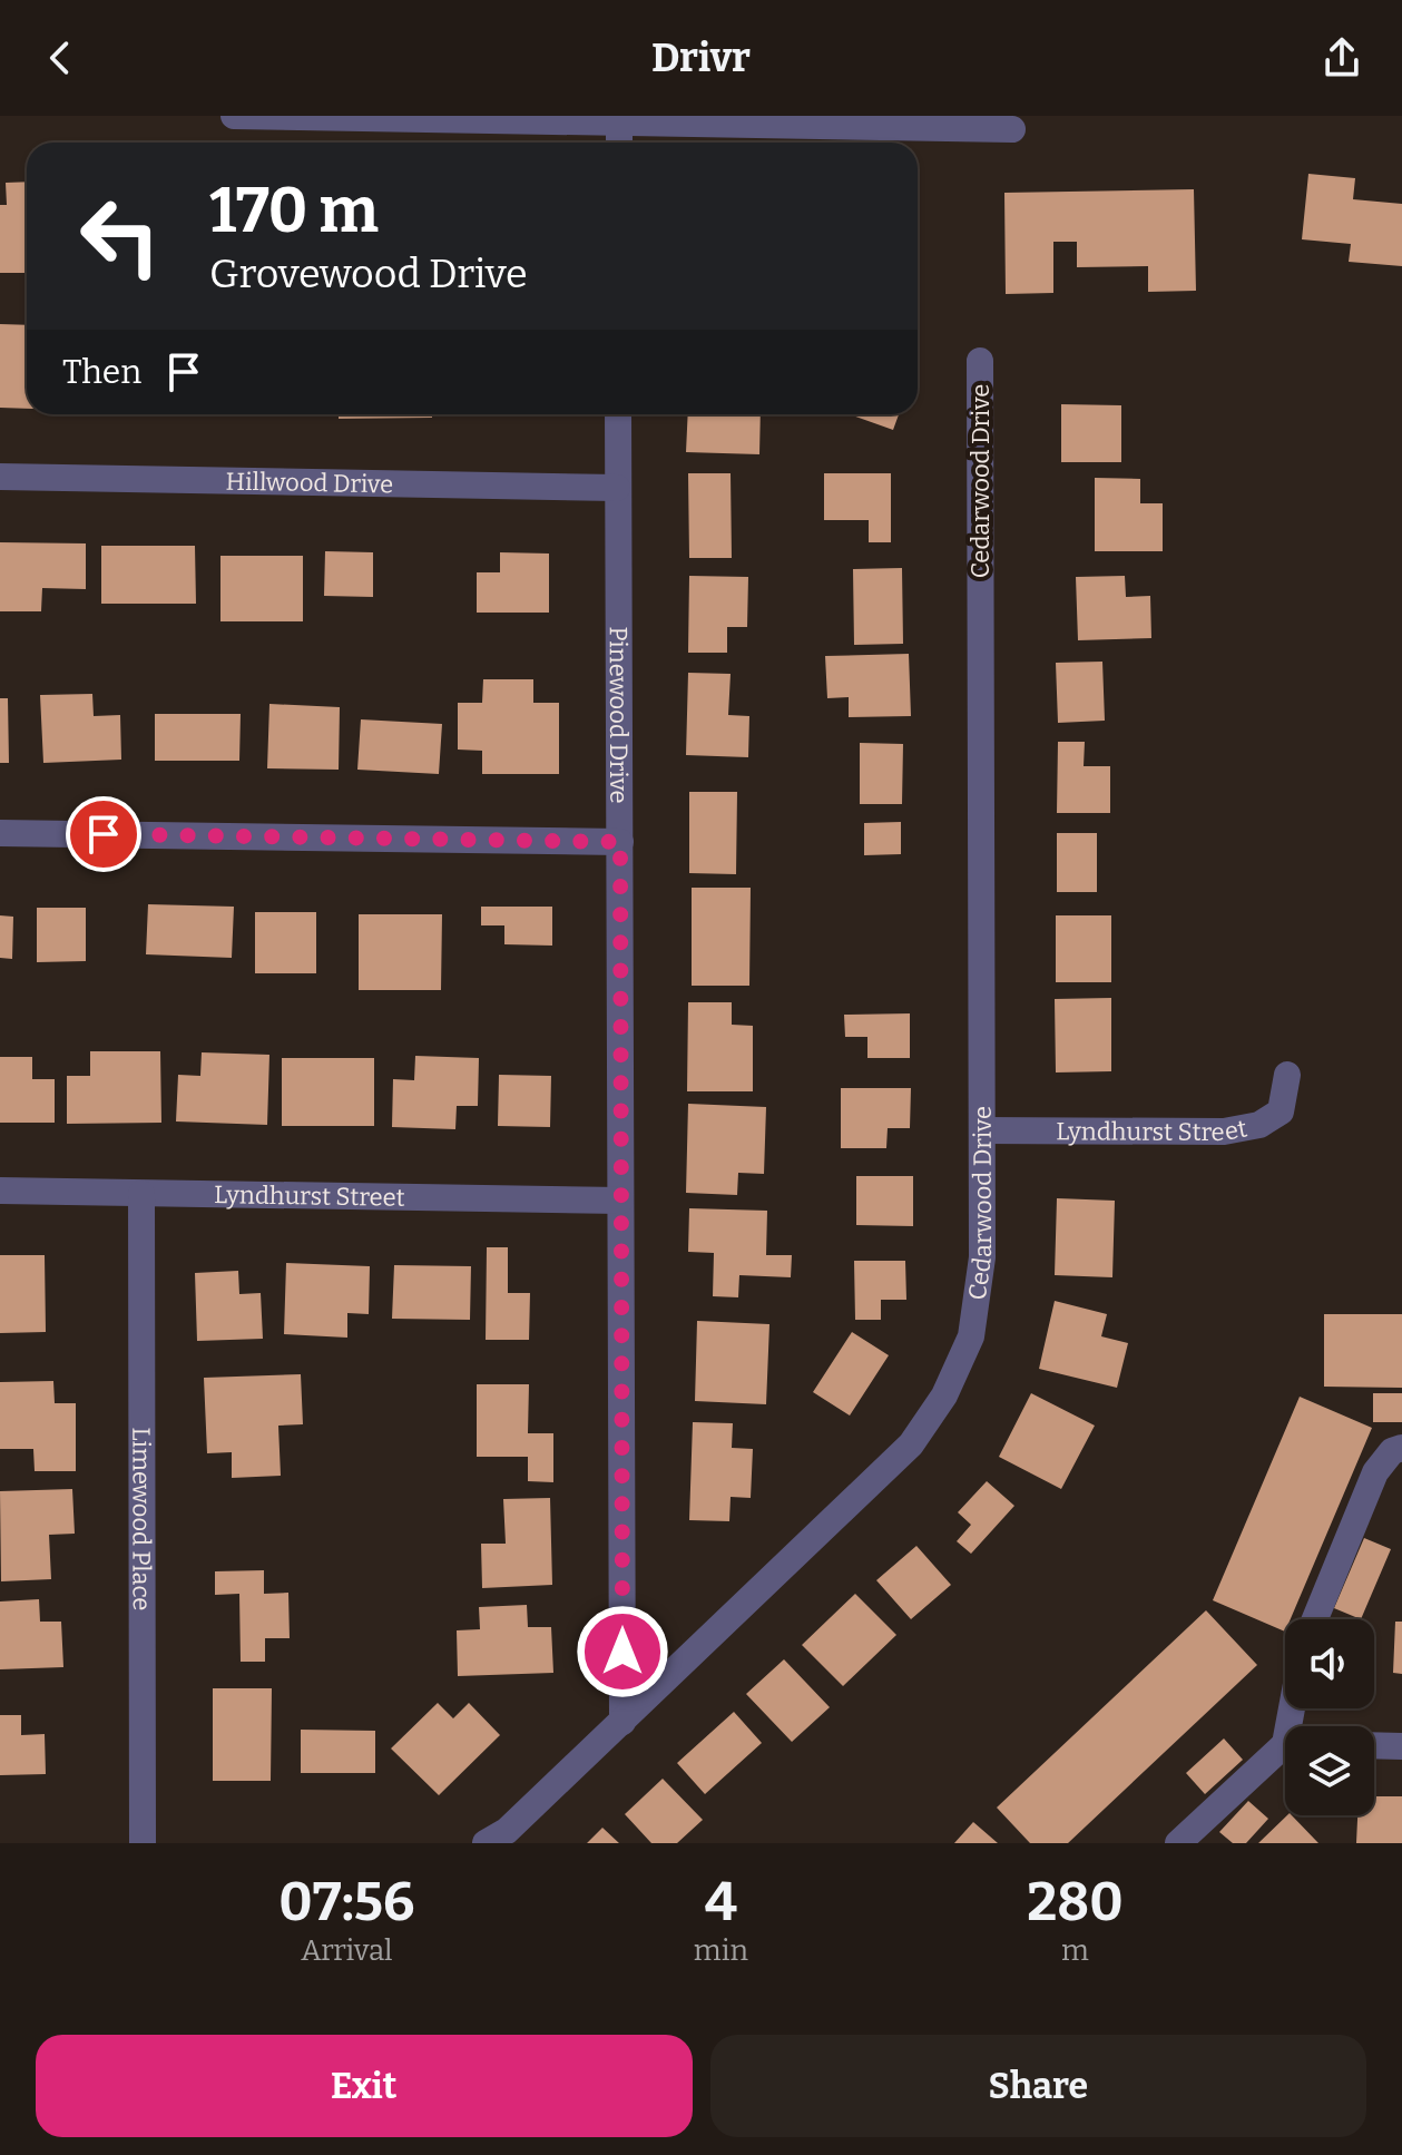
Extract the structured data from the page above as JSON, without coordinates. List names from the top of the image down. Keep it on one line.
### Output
{"streets":{"street":["Cedarwood Drive","Hillwood Drive","Pinewood Drive","Lyndhurst Street","Limewood Place"]},"crossings":[["Cedarwood Drive","Pinewood Drive"],["Cedarwood Drive","Lyndhurst Street"],["Hillwood Drive","Pinewood Drive"],["Pinewood Drive","Lyndhurst Street"],["Lyndhurst Street","Limewood Place"]],"page":{"header":"Drivr","turn":["170 m","Grovewood Drive"],"then":"Then","eta":["07:56","Arrival","4","min","280","m"],"buttons":["Exit","Share"]}}
